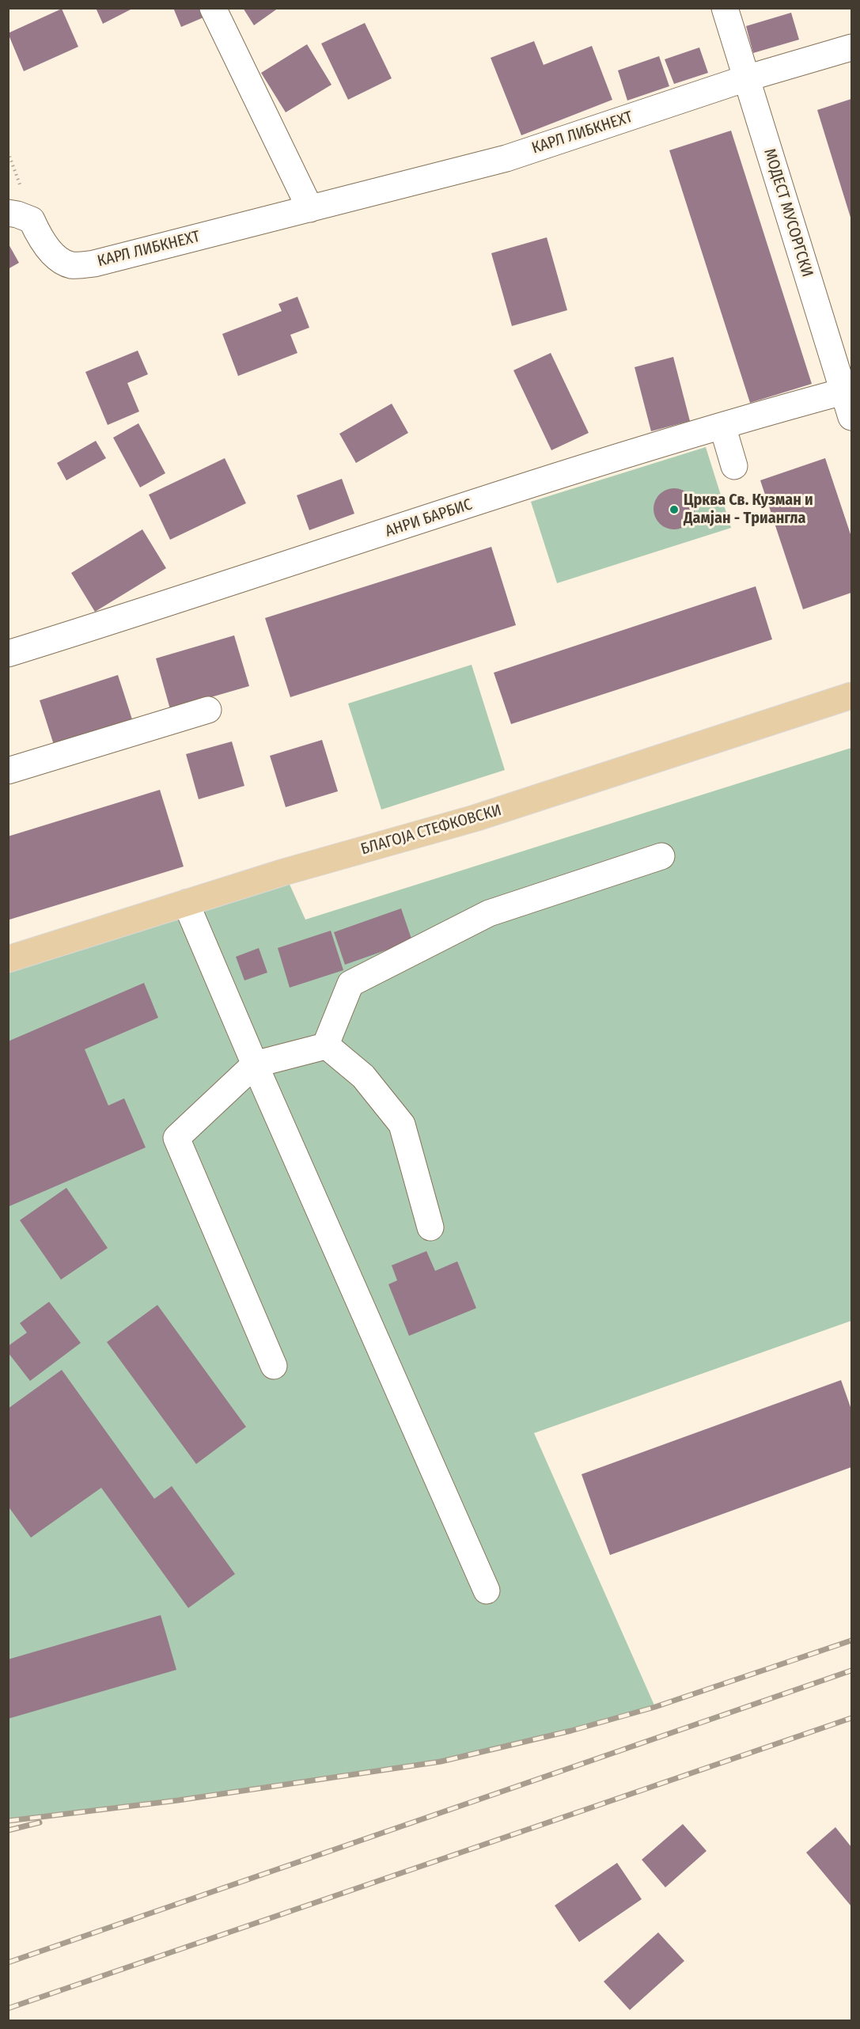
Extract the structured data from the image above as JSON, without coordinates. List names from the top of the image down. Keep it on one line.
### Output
{"streets":{"main road":["БЛАГОЈА СТЕФКОВСКИ"],"street":["КАРЛ ЛИБКНЕХТ","МОДЕСТ МУСОРГСКИ","АНРИ БАРБИС"]},"crossings":[["КАРЛ ЛИБКНЕХТ","МОДЕСТ МУСОРГСКИ"],["МОДЕСТ МУСОРГСКИ","АНРИ БАРБИС"]],"places":["Црква Св. Кузман и Дамјан - Триангла"]}
